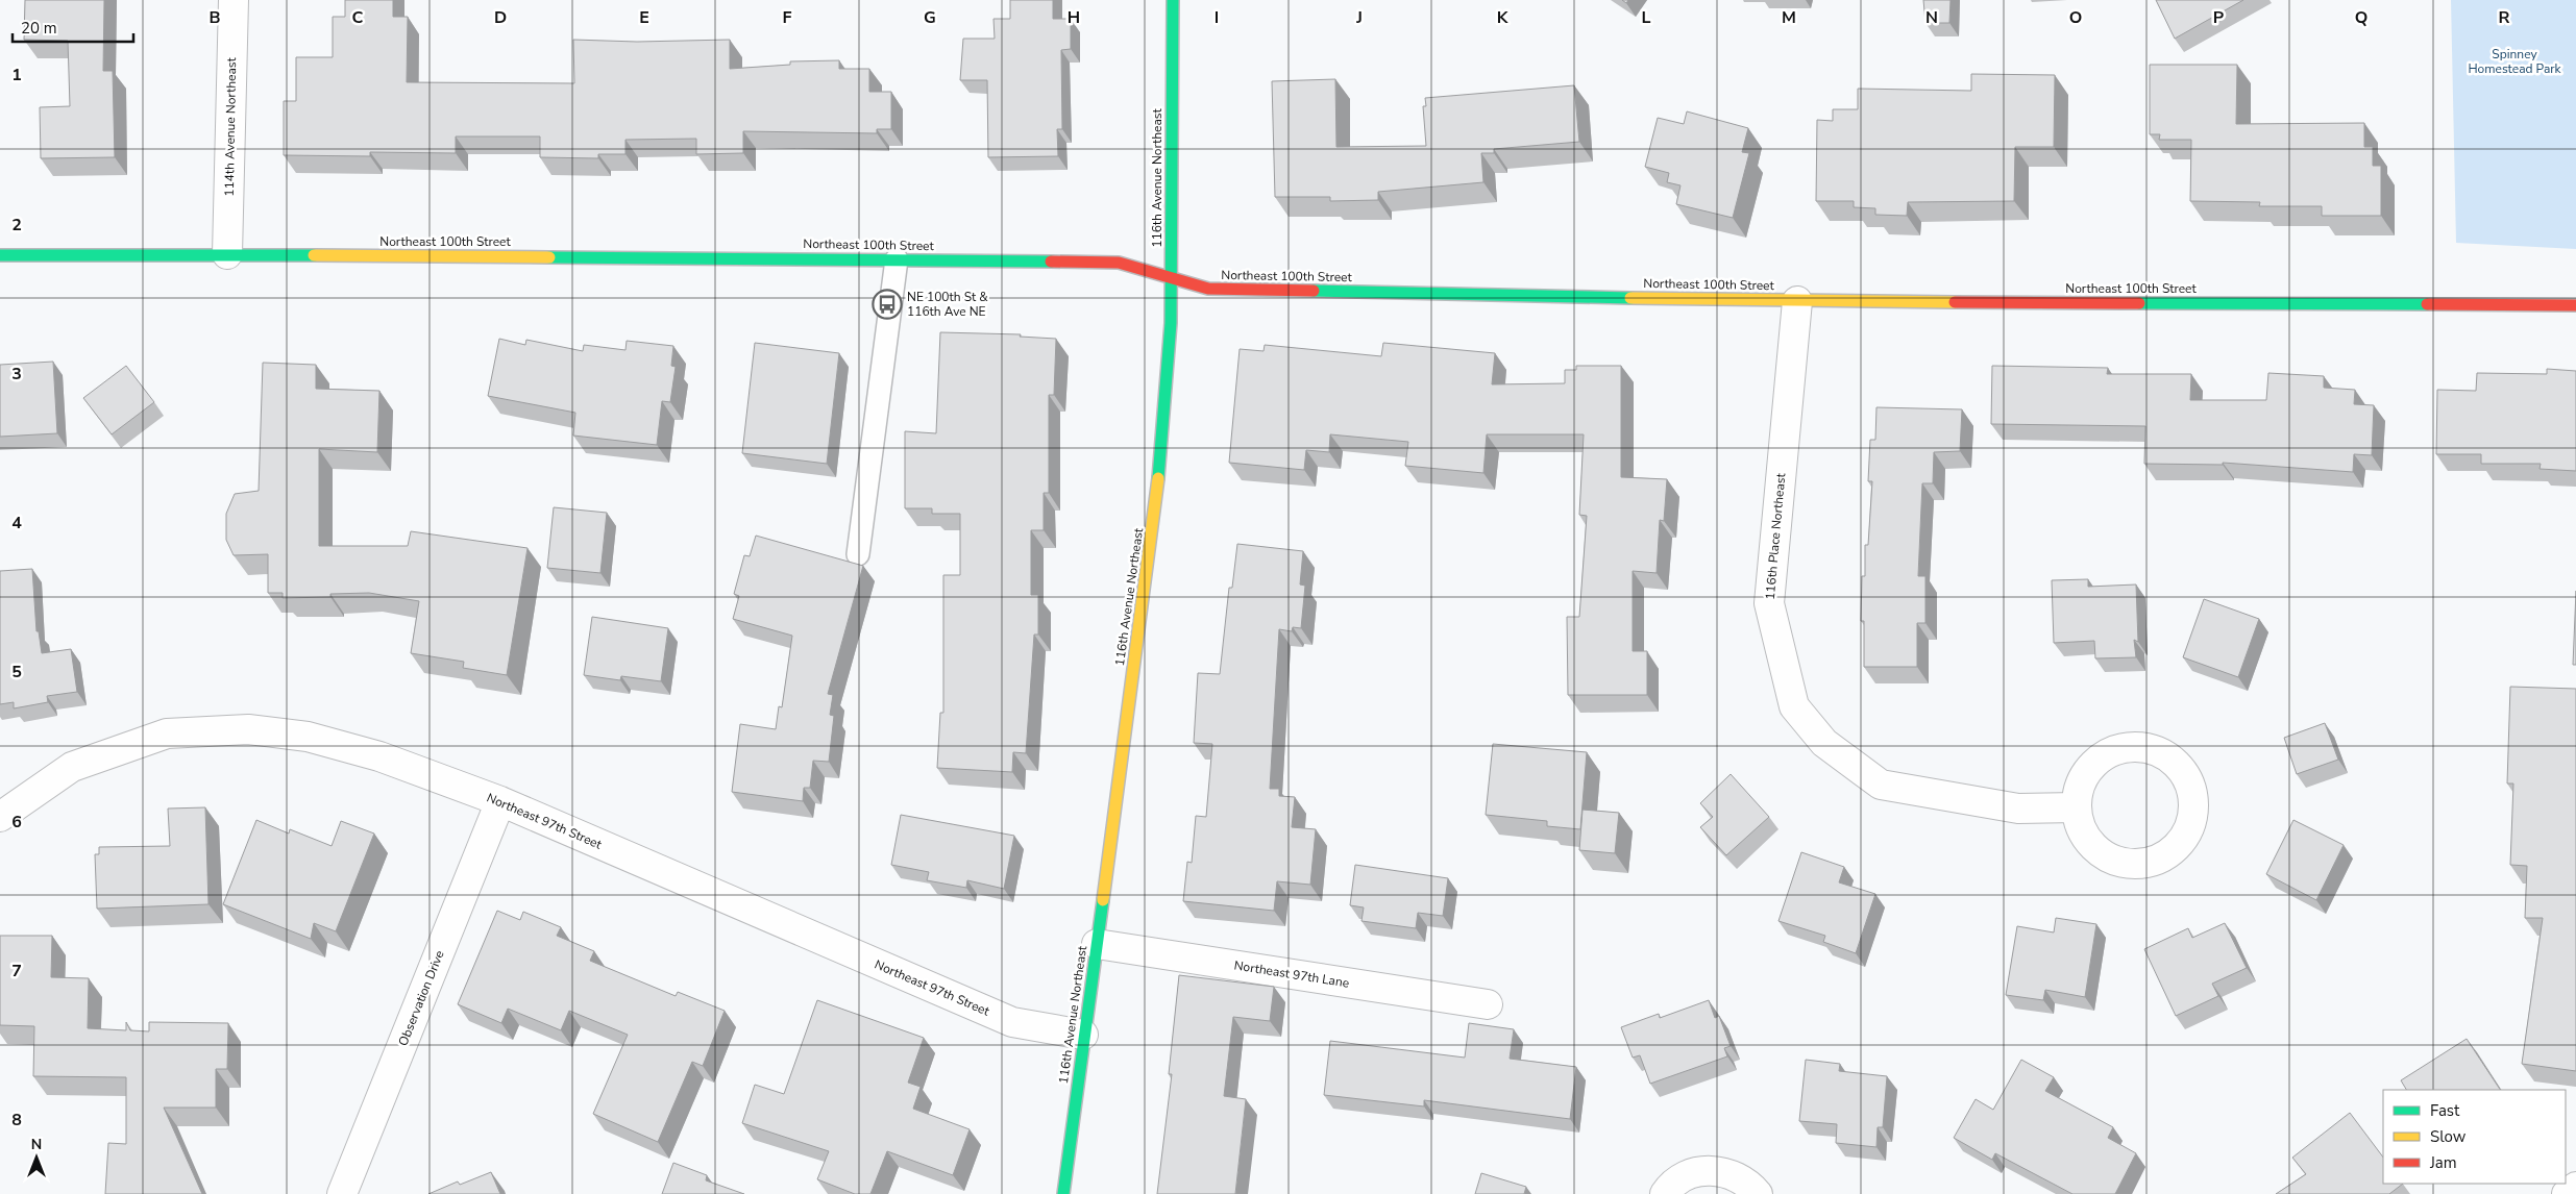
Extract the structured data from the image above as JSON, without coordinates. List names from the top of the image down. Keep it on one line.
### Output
{"streets":{"street":["114th Avenue Northeast","116th Avenue Northeast","Northeast 100th Street","116th Place Northeast","Northeast 97th Street","Northeast 97th Lane","Observation Drive"]},"crossings":[["114th Avenue Northeast","Northeast 100th Street"],["116th Avenue Northeast","Northeast 100th Street"],["116th Avenue Northeast","Northeast 97th Street"],["116th Avenue Northeast","Northeast 97th Lane"],["Northeast 100th Street","116th Place Northeast"],["Northeast 97th Street","Observation Drive"]],"parks":["Spinney Homestead Park"],"places":{"bus stop":["NE 100th St & 116th Ave NE"]},"legend":["Fast","Slow","Jam"],"scale_bar":"20 m","north":"top","grid":{"columns":["B","C","D","E","F","G","H","I","J","K","L","M","N","O","P","Q","R"],"rows":["1","2","3","4","5","6","7","8"]}}
